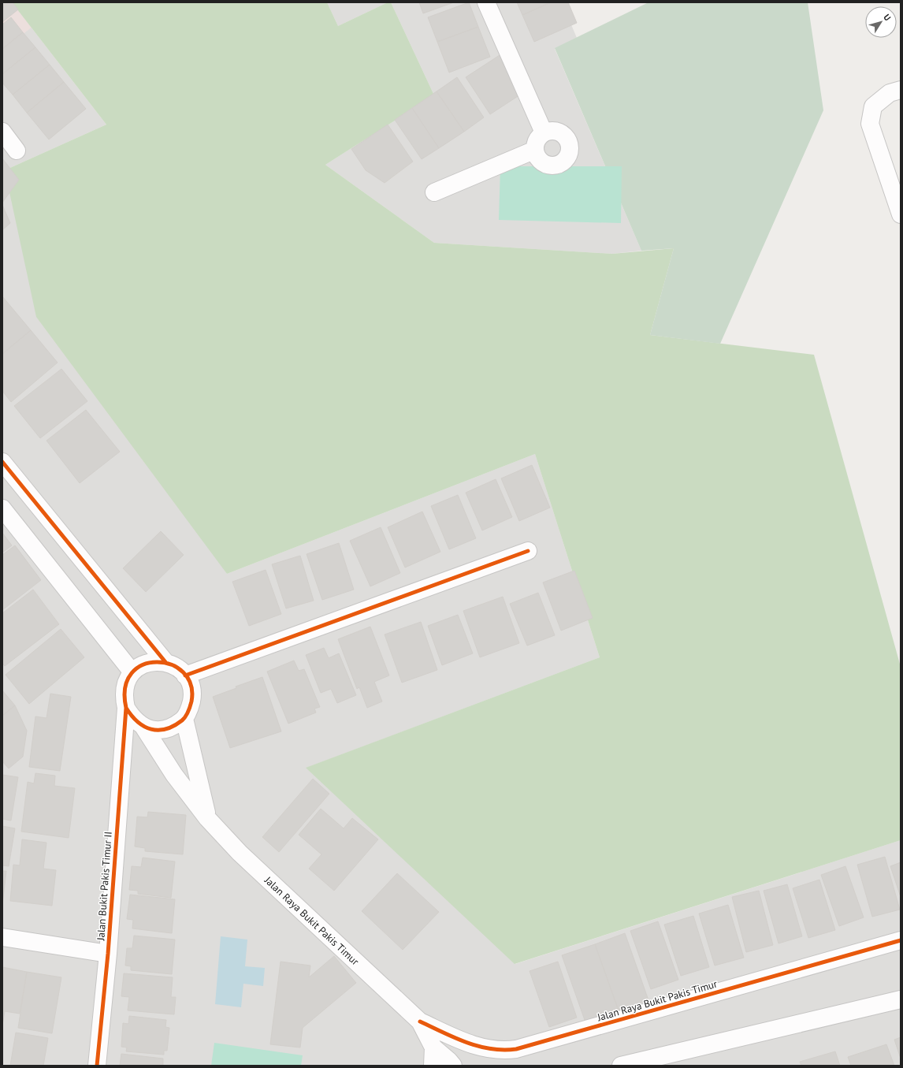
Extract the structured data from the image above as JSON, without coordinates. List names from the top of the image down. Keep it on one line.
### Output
{"streets":{"street":["Jalan Bukit Pakis Timur II","Jalan Raya Bukit Pakis Timur"]},"crossings":[["Jalan Bukit Pakis Timur II","Jalan Raya Bukit Pakis Timur"]],"north":"top right"}
